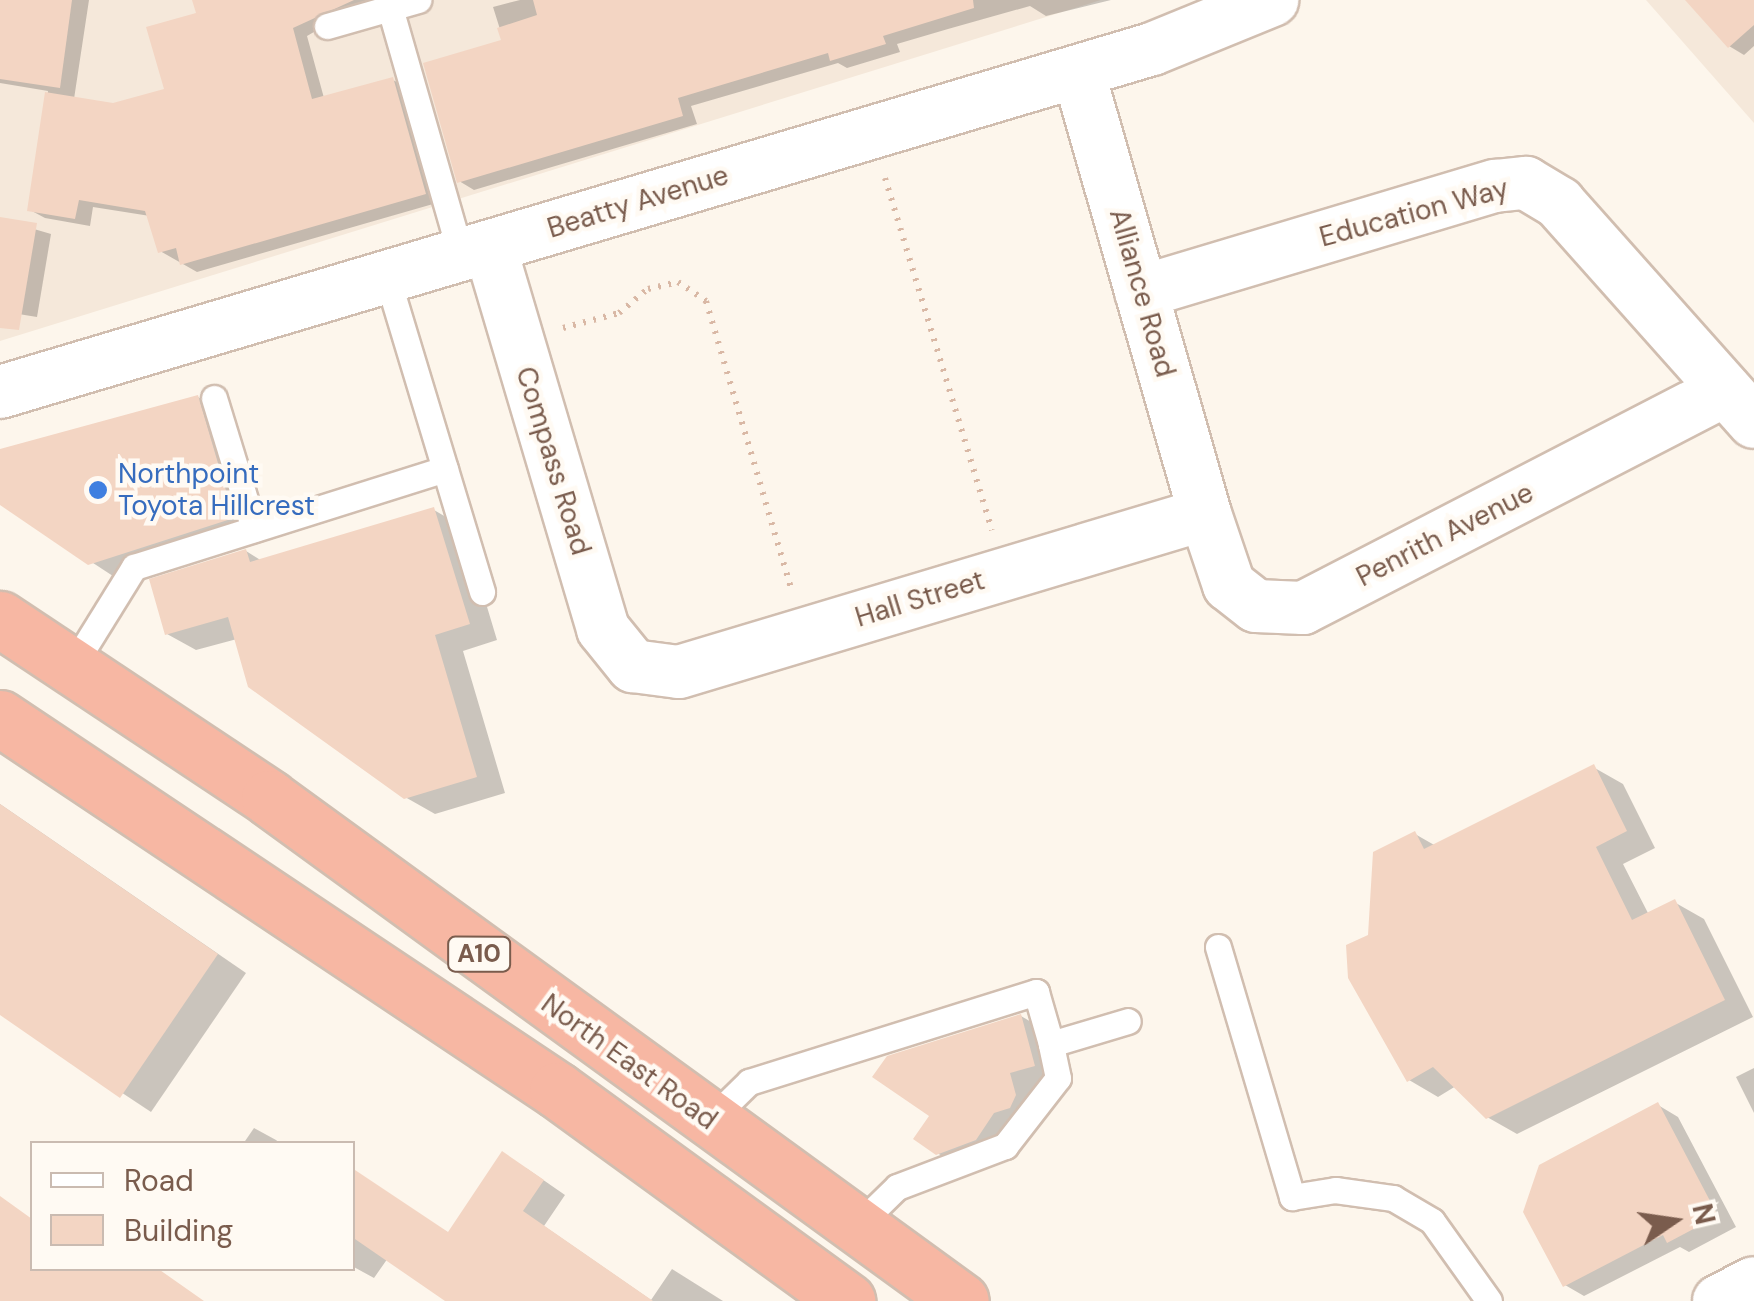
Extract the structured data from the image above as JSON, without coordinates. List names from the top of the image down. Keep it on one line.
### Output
{"streets":{"highway":["A10","North East Road"],"street":["Beatty Avenue","Education Way","Alliance Road","Compass Road","Penrith Avenue","Hall Street"]},"crossings":[["Beatty Avenue","Alliance Road"],["Beatty Avenue","Compass Road"],["Education Way","Alliance Road"],["Education Way","Penrith Avenue"],["Alliance Road","Penrith Avenue"],["Alliance Road","Hall Street"],["Compass Road","Hall Street"],["Penrith Avenue","Hall Street"]],"places":["Northpoint Toyota Hillcrest"],"legend":["Road","Building"],"north":"right"}
